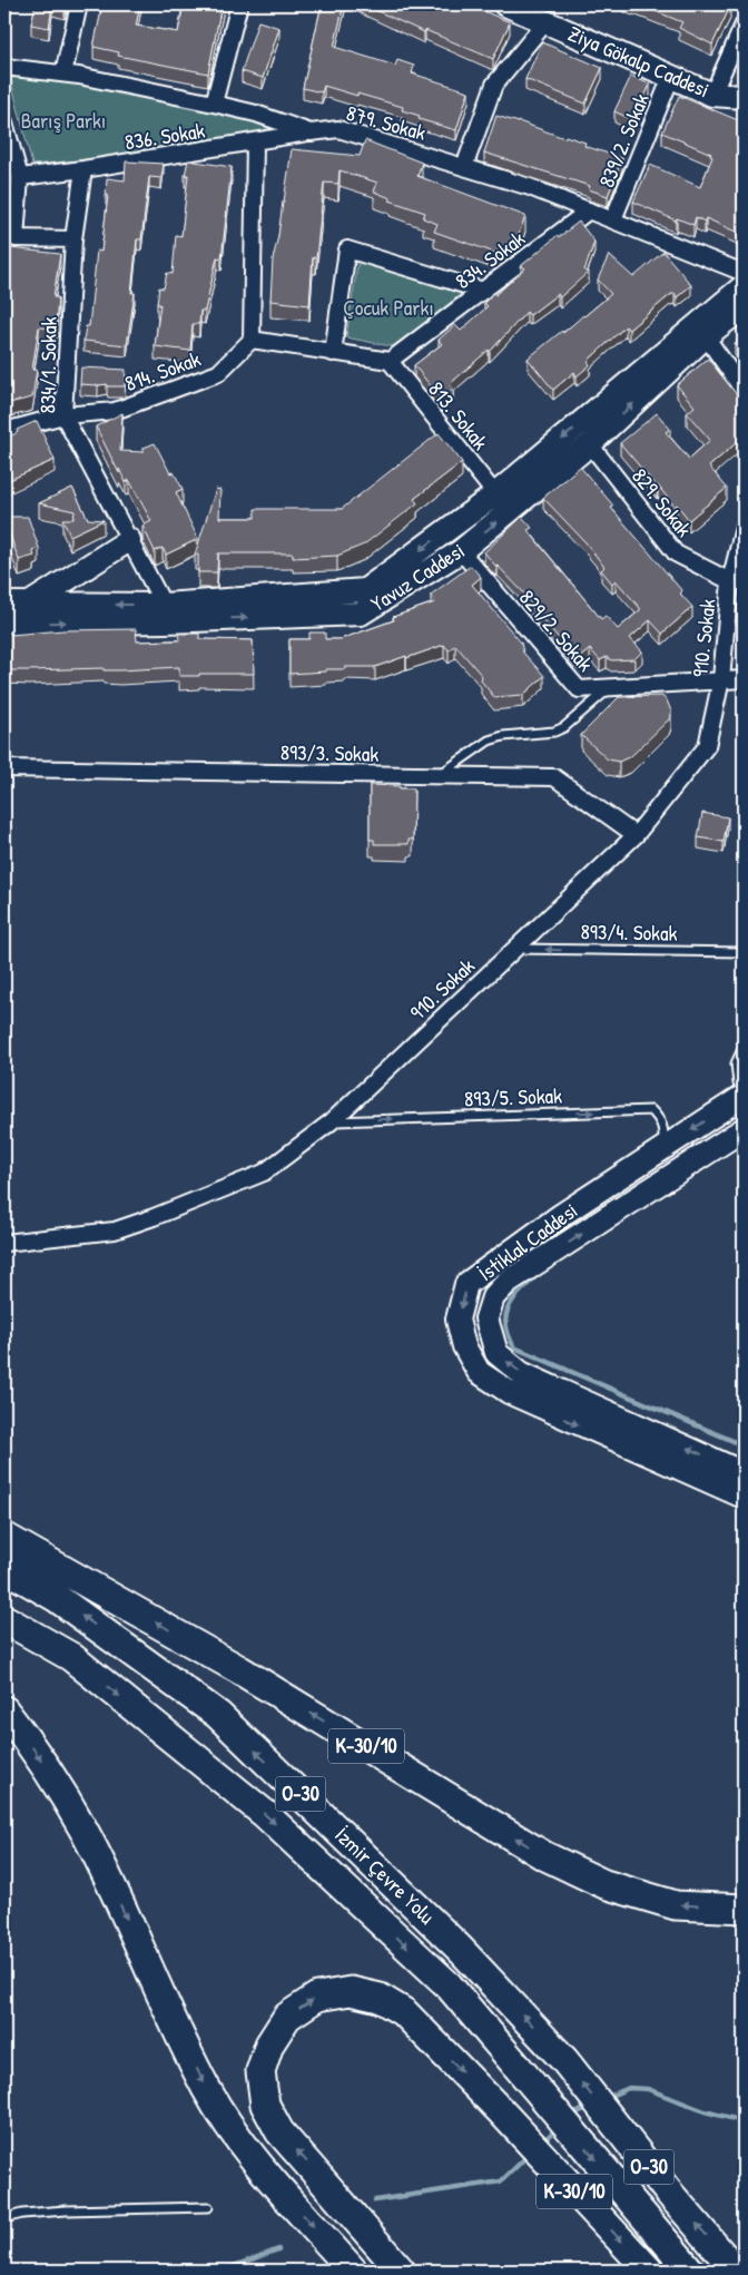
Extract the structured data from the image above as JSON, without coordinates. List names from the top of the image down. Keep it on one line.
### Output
{"streets":{"highway":["K-30/10","O-30","İzmir Çevre Yolu"],"main road":["Ziya Gökalp Caddesi","Yavuz Caddesi","İstiklal Caddesi"],"street":["879. Sokak","836. Sokak","839/2. Sokak","834. Sokak","834/1. Sokak","814. Sokak","813. Sokak","829. Sokak","829/2. Sokak","910. Sokak","893/3. Sokak"],"lane":["893/4. Sokak","893/5. Sokak"]},"crossings":[["Ziya Gökalp Caddesi","839/2. Sokak"],["879. Sokak","836. Sokak"],["879. Sokak","839/2. Sokak"],["879. Sokak","834. Sokak"],["836. Sokak","834/1. Sokak"],["834. Sokak","813. Sokak"],["834/1. Sokak","814. Sokak"],["834/1. Sokak","Yavuz Caddesi"],["813. Sokak","Yavuz Caddesi"],["829. Sokak","Yavuz Caddesi"],["829. Sokak","910. Sokak"],["Yavuz Caddesi","829/2. Sokak"],["829/2. Sokak","910. Sokak"],["910. Sokak","893/3. Sokak"],["910. Sokak","893/4. Sokak"],["910. Sokak","893/5. Sokak"],["893/5. Sokak","İstiklal Caddesi"]],"one_way":["893/4. Sokak","893/5. Sokak"],"parks":["Barış Parkı","Çocuk Parkı"]}
